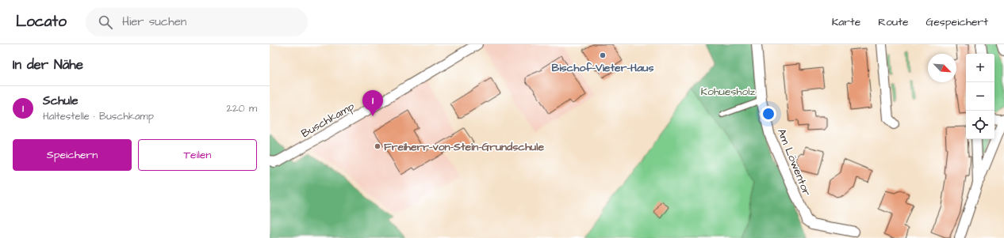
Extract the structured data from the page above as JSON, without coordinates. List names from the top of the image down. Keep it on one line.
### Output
{"streets":{"street":["Buschkamp","Am Löwentor"]},"parks":["Kohuesholz"],"places":["Bischof-Vieter-Haus","Freiherr-von-Stein-Grundschule"],"north":"bottom right","page":{"header":"Locato","search":"Hier suchen","nav":["Karte","Route","Gespeichert"],"heading":"In der Nähe","map_buttons":["+","−"],"list":[{"mark":"1","name":"Schule","note":"Haltestelle · Buschkamp","value":"220 m"}],"pins":"1","buttons":["Speichern","Teilen"]}}
